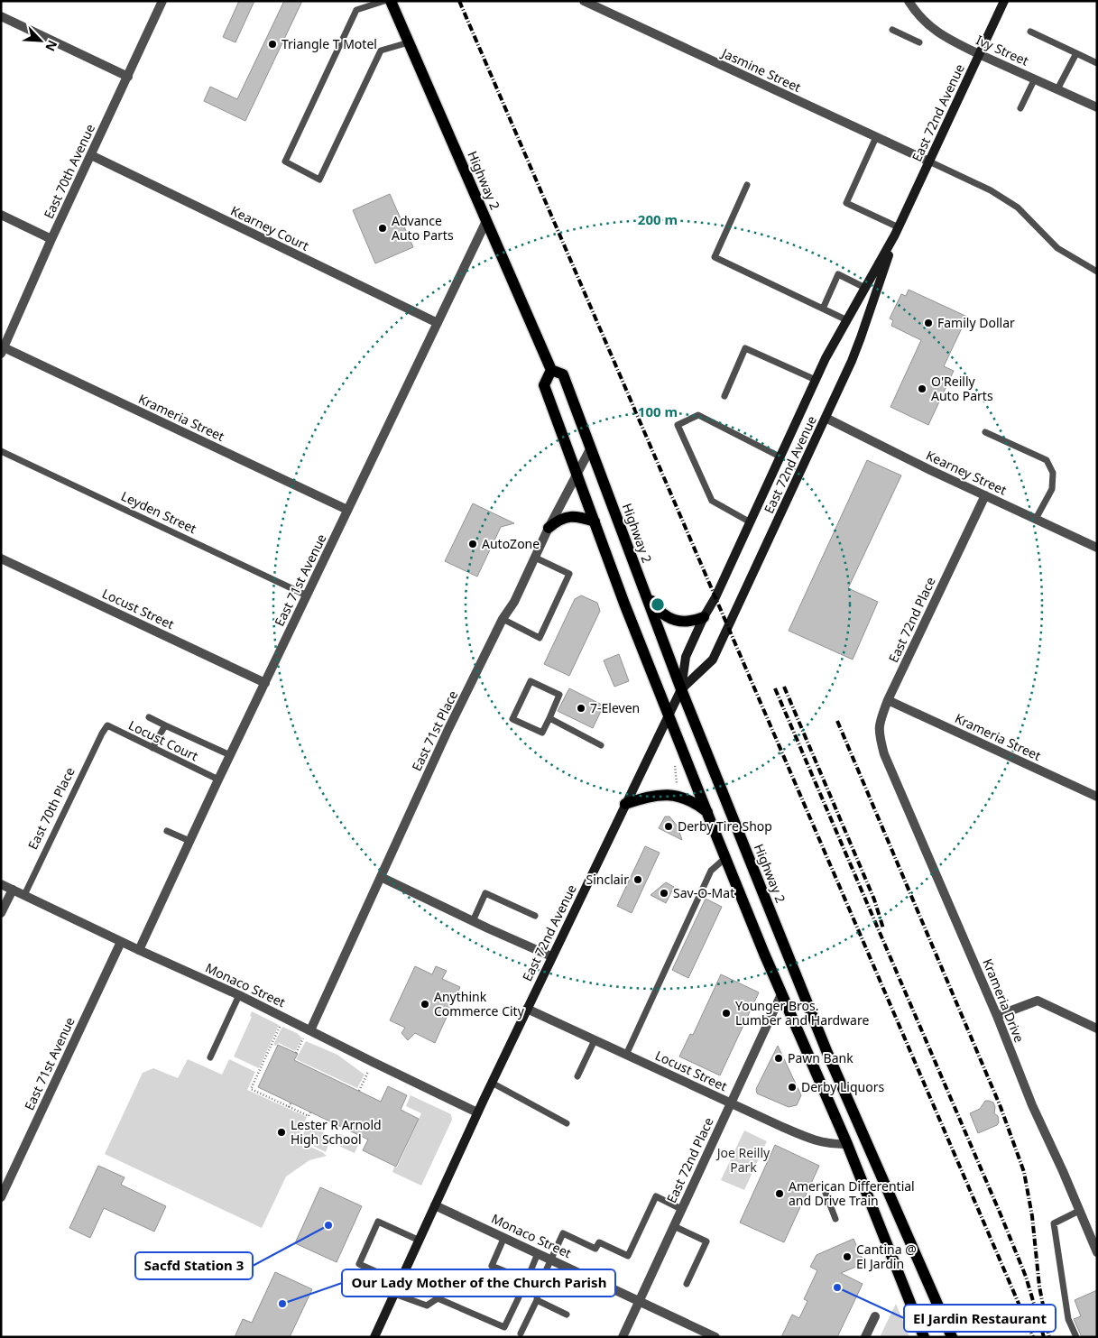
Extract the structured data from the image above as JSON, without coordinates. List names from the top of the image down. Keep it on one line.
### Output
{"streets":{"main road":["East 72nd Avenue","Highway 2"],"street":["Ivy Street","Jasmine Street","East 70th Avenue","Kearney Court","Krameria Street","Kearney Street","East 71st Avenue","Locust Street","East 72nd Place","East 71st Place","Monaco Street","Krameria Drive"],"lane":["Leyden Street","Locust Court","East 70th Place"]},"crossings":[["Ivy Street","East 72nd Avenue"],["Jasmine Street","East 72nd Avenue"],["East 72nd Avenue","Highway 2"],["East 72nd Avenue","Kearney Street"],["East 72nd Avenue","Locust Street"],["East 72nd Avenue","Monaco Street"],["East 70th Avenue","Kearney Court"],["East 70th Avenue","Krameria Street"],["Highway 2","East 71st Avenue"],["Highway 2","East 71st Place"],["Kearney Court","East 71st Avenue"],["Krameria Street","East 71st Avenue"],["Krameria Street","East 72nd Place"],["Kearney Street","East 72nd Place"],["Leyden Street","East 71st Avenue"],["East 71st Avenue","Locust Street"],["East 71st Avenue","Locust Court"],["East 71st Avenue","Monaco Street"],["Locust Street","East 72nd Place"],["East 72nd Place","Monaco Street"],["East 72nd Place","Krameria Drive"],["East 71st Place","Monaco Street"],["Locust Court","East 70th Place"],["East 70th Place","Monaco Street"]],"parks":["Joe Reilly Park"],"places":["Triangle T Motel","Advance Auto Parts","Family Dollar","O'Reilly Auto Parts","AutoZone","7-Eleven","Derby Tire Shop","Sinclair","Sav-O-Mat","Anythink Commerce City","Younger Bros. Lumber and Hardware","Pawn Bank","Derby Liquors","Lester R Arnold High School","American Differential and Drive Train","Sacfd Station 3","Cantina @ El Jardin","El Jardin Restaurant","Our Lady Mother of the Church Parish"],"north":"bottom right","rings":["200 m","100 m"]}
